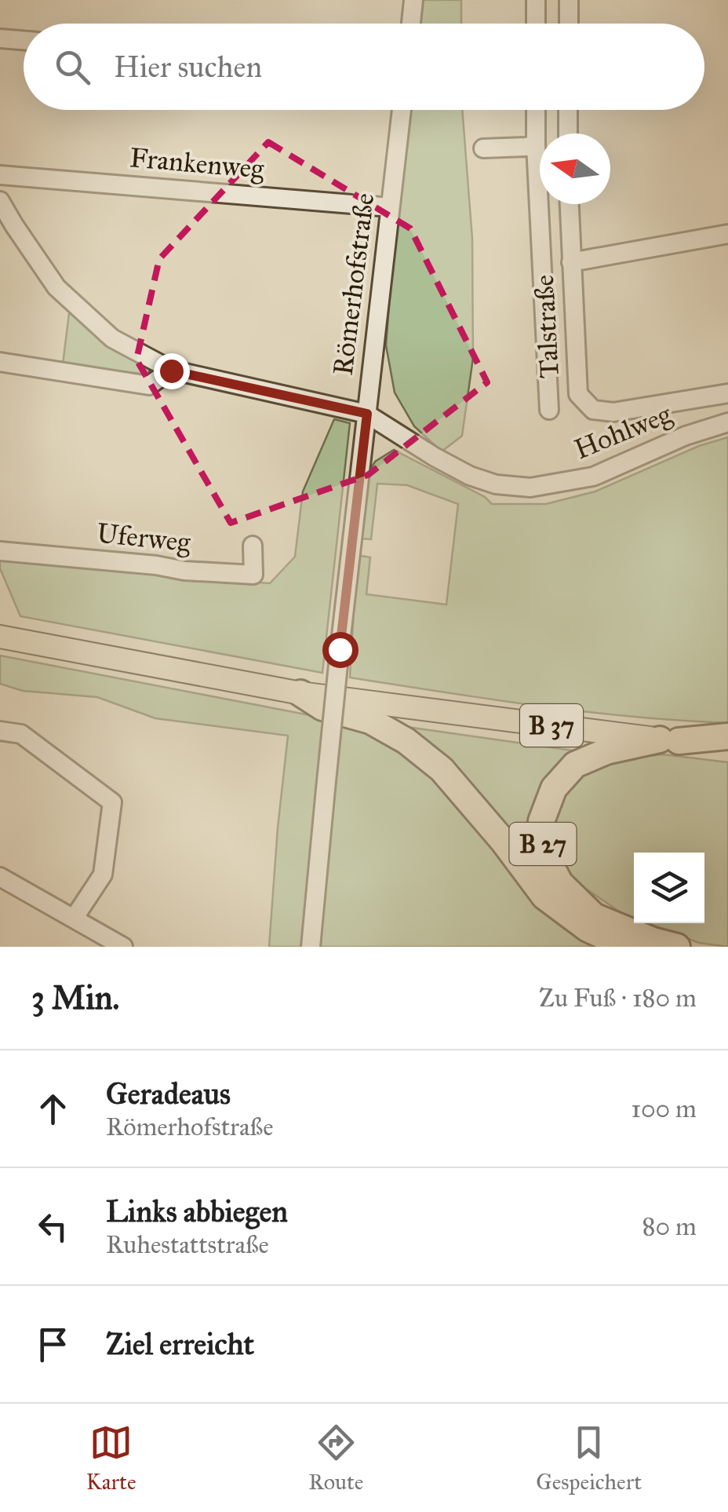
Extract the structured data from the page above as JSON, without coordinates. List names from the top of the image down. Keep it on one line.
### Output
{"streets":{"highway":["B 27"],"main road":["B 37"],"street":["Frankenweg","Römerhofstraße","Talstraße","Hohlweg","Uferweg"]},"crossings":[["Frankenweg","Römerhofstraße"],["Römerhofstraße","Hohlweg"],["B 37","B 27"]],"north":"left","page":{"search":"Hier suchen","heading":["3 Min.","Zu Fuß · 180 m"],"list":[["Geradeaus","Römerhofstraße","100 m"],["Links abbiegen","Ruhestattstraße","80 m"],"Ziel erreicht"],"nav":["Karte","Route","Gespeichert"]}}
